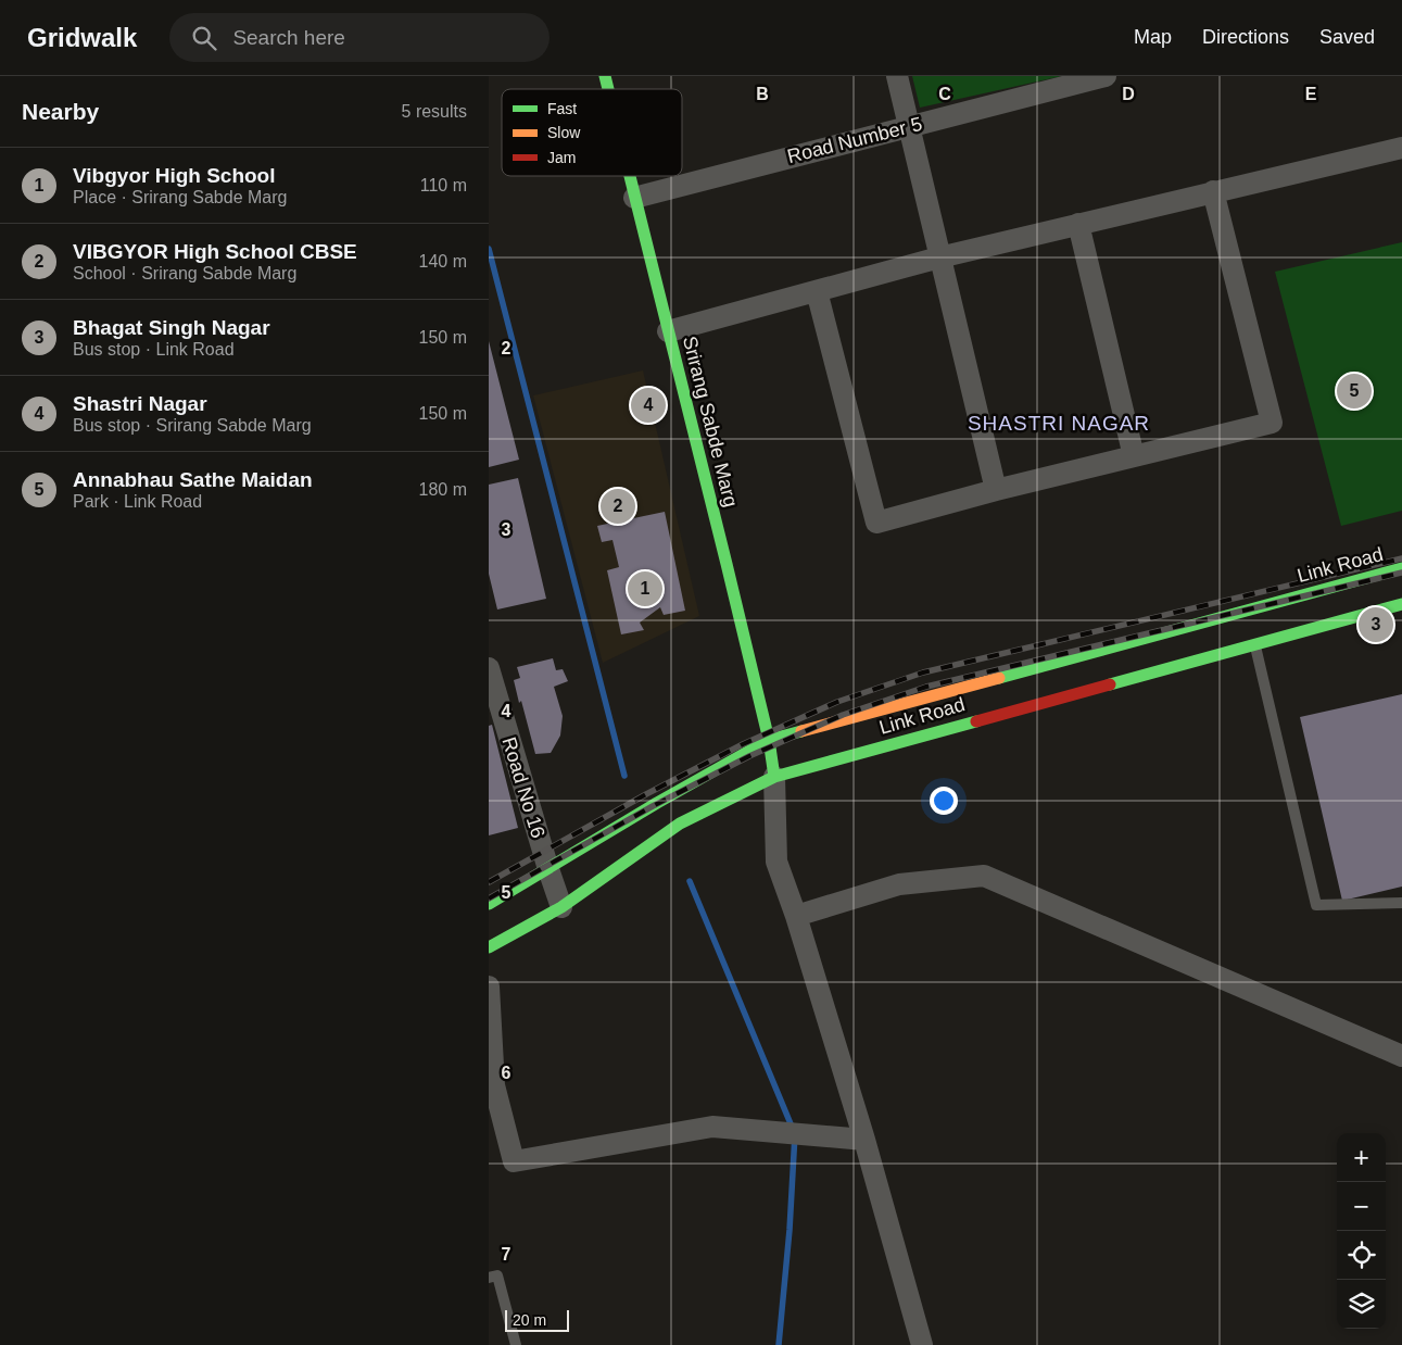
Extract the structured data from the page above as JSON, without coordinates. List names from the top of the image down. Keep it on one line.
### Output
{"streets":{"main road":["Srirang Sabde Marg","Link Road"],"street":["Road Number 5","Road No 16"]},"crossings":[["Road Number 5","Srirang Sabde Marg"],["Srirang Sabde Marg","Link Road"],["Link Road","Road No 16"]],"districts":["SHASTRI NAGAR"],"legend":["Fast","Slow","Jam"],"scale_bar":"20 m","page":{"header":"Gridwalk","search":"Search here","nav":["Map","Directions","Saved"],"heading":["Nearby","5 results"],"list":[{"mark":"1","name":"Vibgyor High School","note":"Place · Srirang Sabde Marg","value":"110 m"},{"mark":"2","name":"VIBGYOR High School CBSE","note":"School · Srirang Sabde Marg","value":"140 m"},{"mark":"3","name":"Bhagat Singh Nagar","note":"Bus stop · Link Road","value":"150 m"},{"mark":"4","name":"Shastri Nagar","note":"Bus stop · Srirang Sabde Marg","value":"150 m"},{"mark":"5","name":"Annabhau Sathe Maidan","note":"Park · Link Road","value":"180 m"}],"pins":["5","4","2","1","3"],"map_buttons":["+","−"],"scale":"20 m"},"grid":{"columns":["B","C","D","E"],"rows":["2","3","4","5","6","7"]}}
